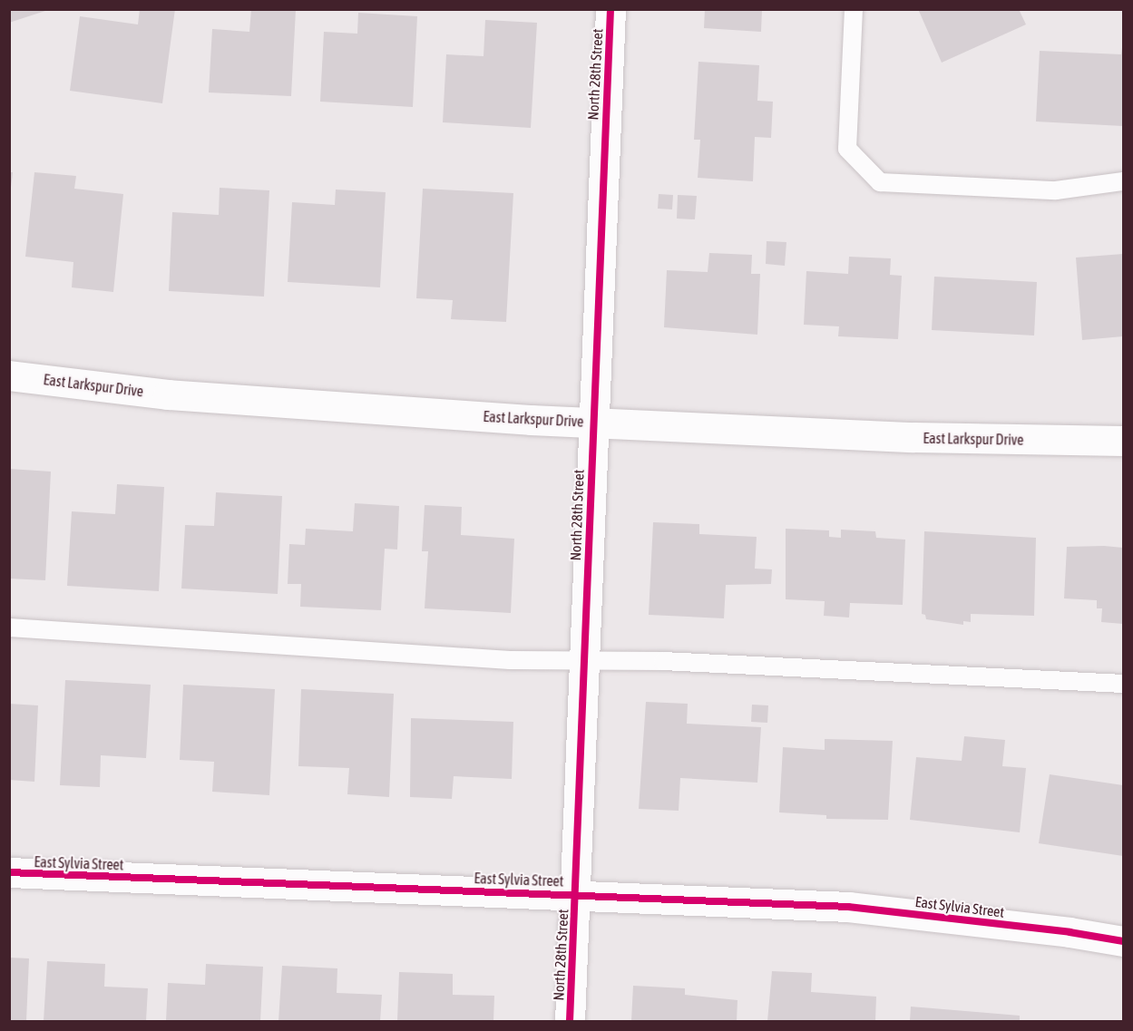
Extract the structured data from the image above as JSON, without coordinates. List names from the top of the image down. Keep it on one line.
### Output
{"streets":{"street":["North 28th Street","East Larkspur Drive","East Sylvia Street"]},"crossings":[["North 28th Street","East Larkspur Drive"],["North 28th Street","East Sylvia Street"]]}
